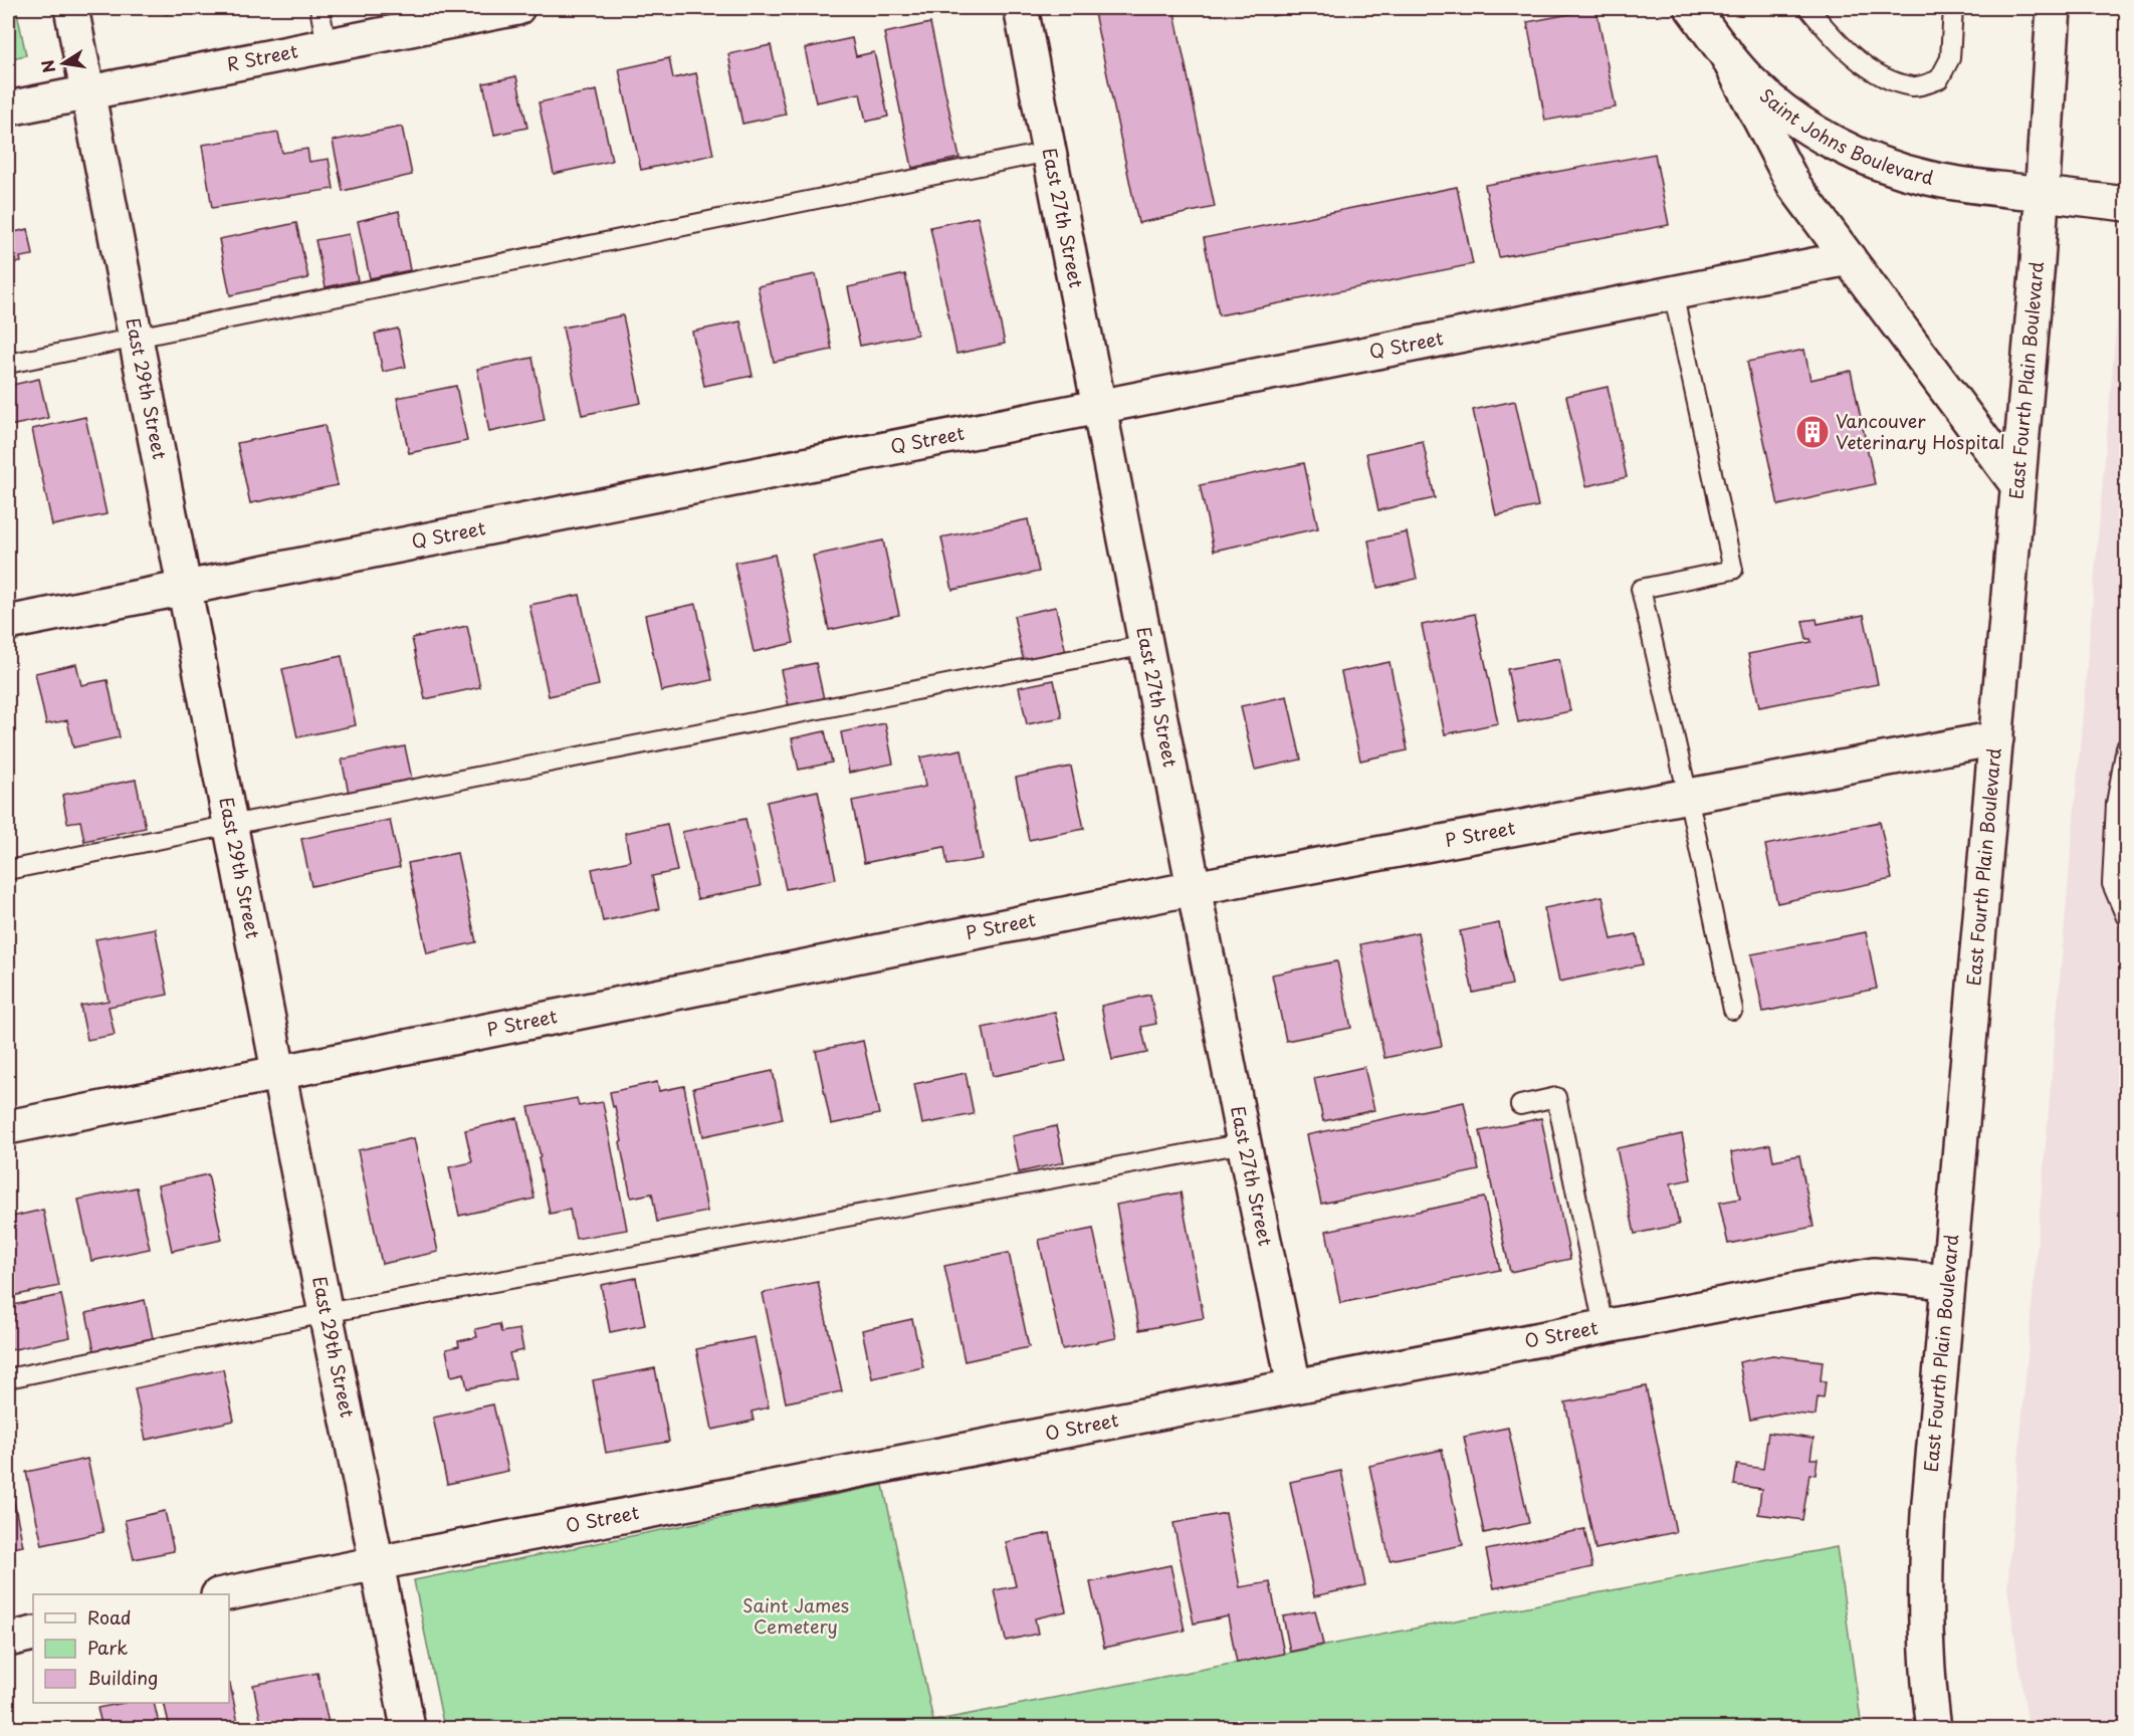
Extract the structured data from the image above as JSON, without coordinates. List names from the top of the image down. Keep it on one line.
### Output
{"streets":{"street":["R Street","Saint Johns Boulevard","East 27th Street","Q Street","East Fourth Plain Boulevard","East 29th Street","P Street","O Street"]},"crossings":[["R Street","East 29th Street"],["Saint Johns Boulevard","East Fourth Plain Boulevard"],["East 27th Street","Q Street"],["East 27th Street","P Street"],["East 27th Street","O Street"],["Q Street","East 29th Street"],["East Fourth Plain Boulevard","P Street"],["East Fourth Plain Boulevard","O Street"],["East 29th Street","P Street"],["East 29th Street","O Street"]],"parks":["Saint James Cemetery"],"places":{"building":["Vancouver Veterinary Hospital"]},"legend":["Road","Park","Building"],"north":"left"}
